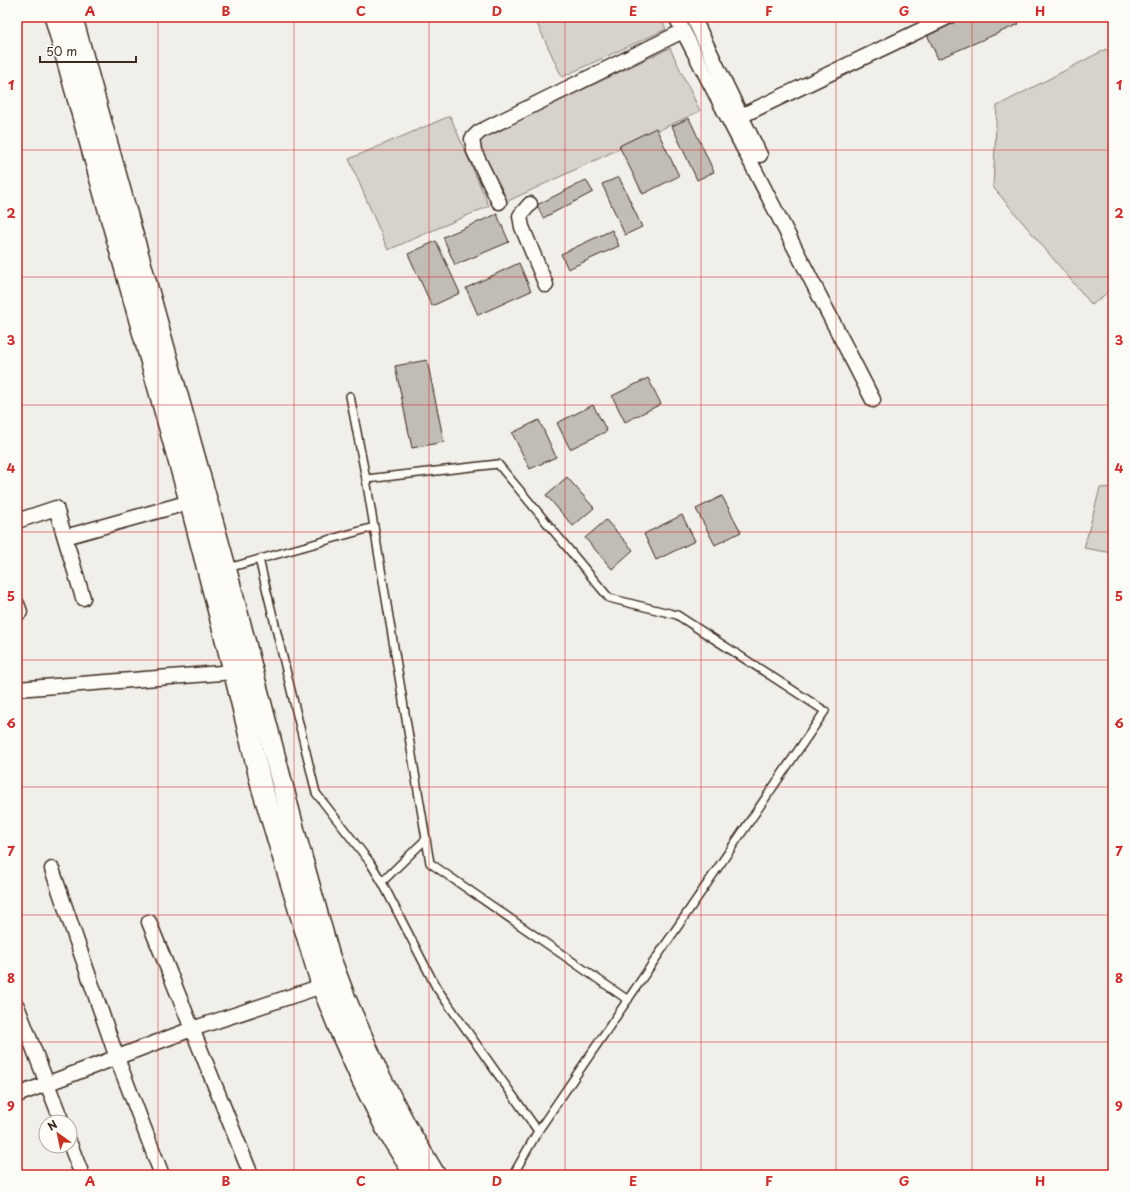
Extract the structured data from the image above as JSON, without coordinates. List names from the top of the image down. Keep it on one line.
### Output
{"scale_bar":"50 m","north":"top left","grid":{"columns":["A","B","C","D","E","F","G","H"],"rows":["1","2","3","4","5","6","7","8","9"]}}
